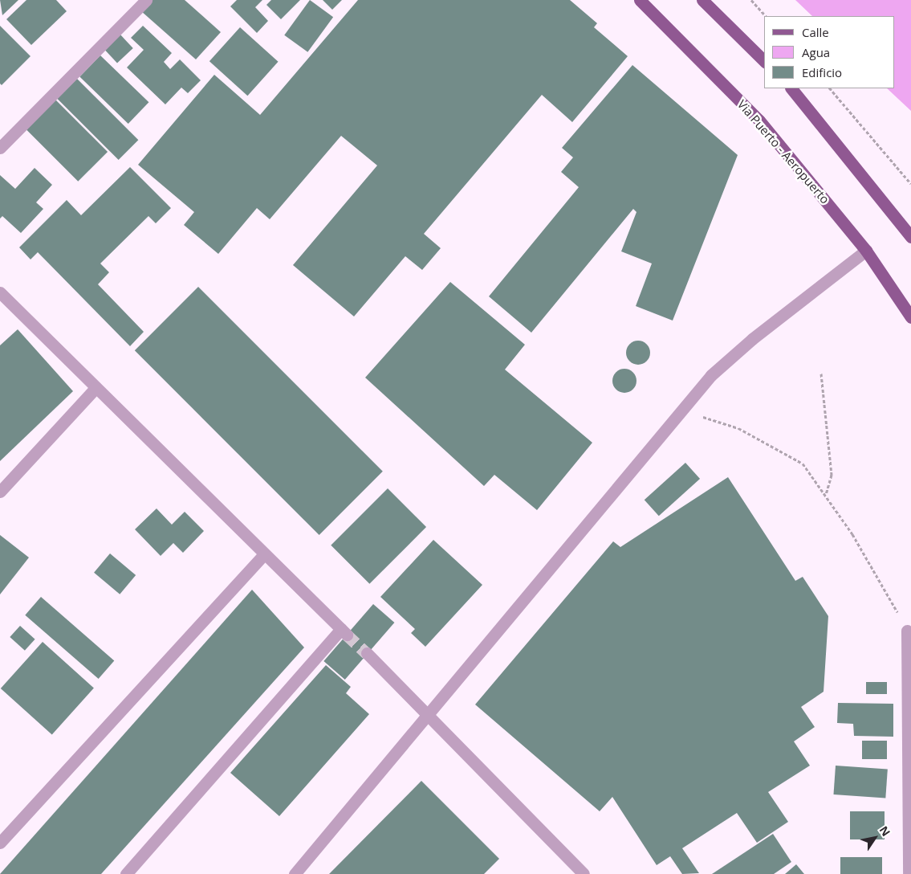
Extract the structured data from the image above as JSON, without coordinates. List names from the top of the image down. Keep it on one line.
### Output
{"streets":{"main road":["Via Puerto - Aeropuerto"]},"legend":["Calle","Agua","Edificio"],"north":"top right"}
